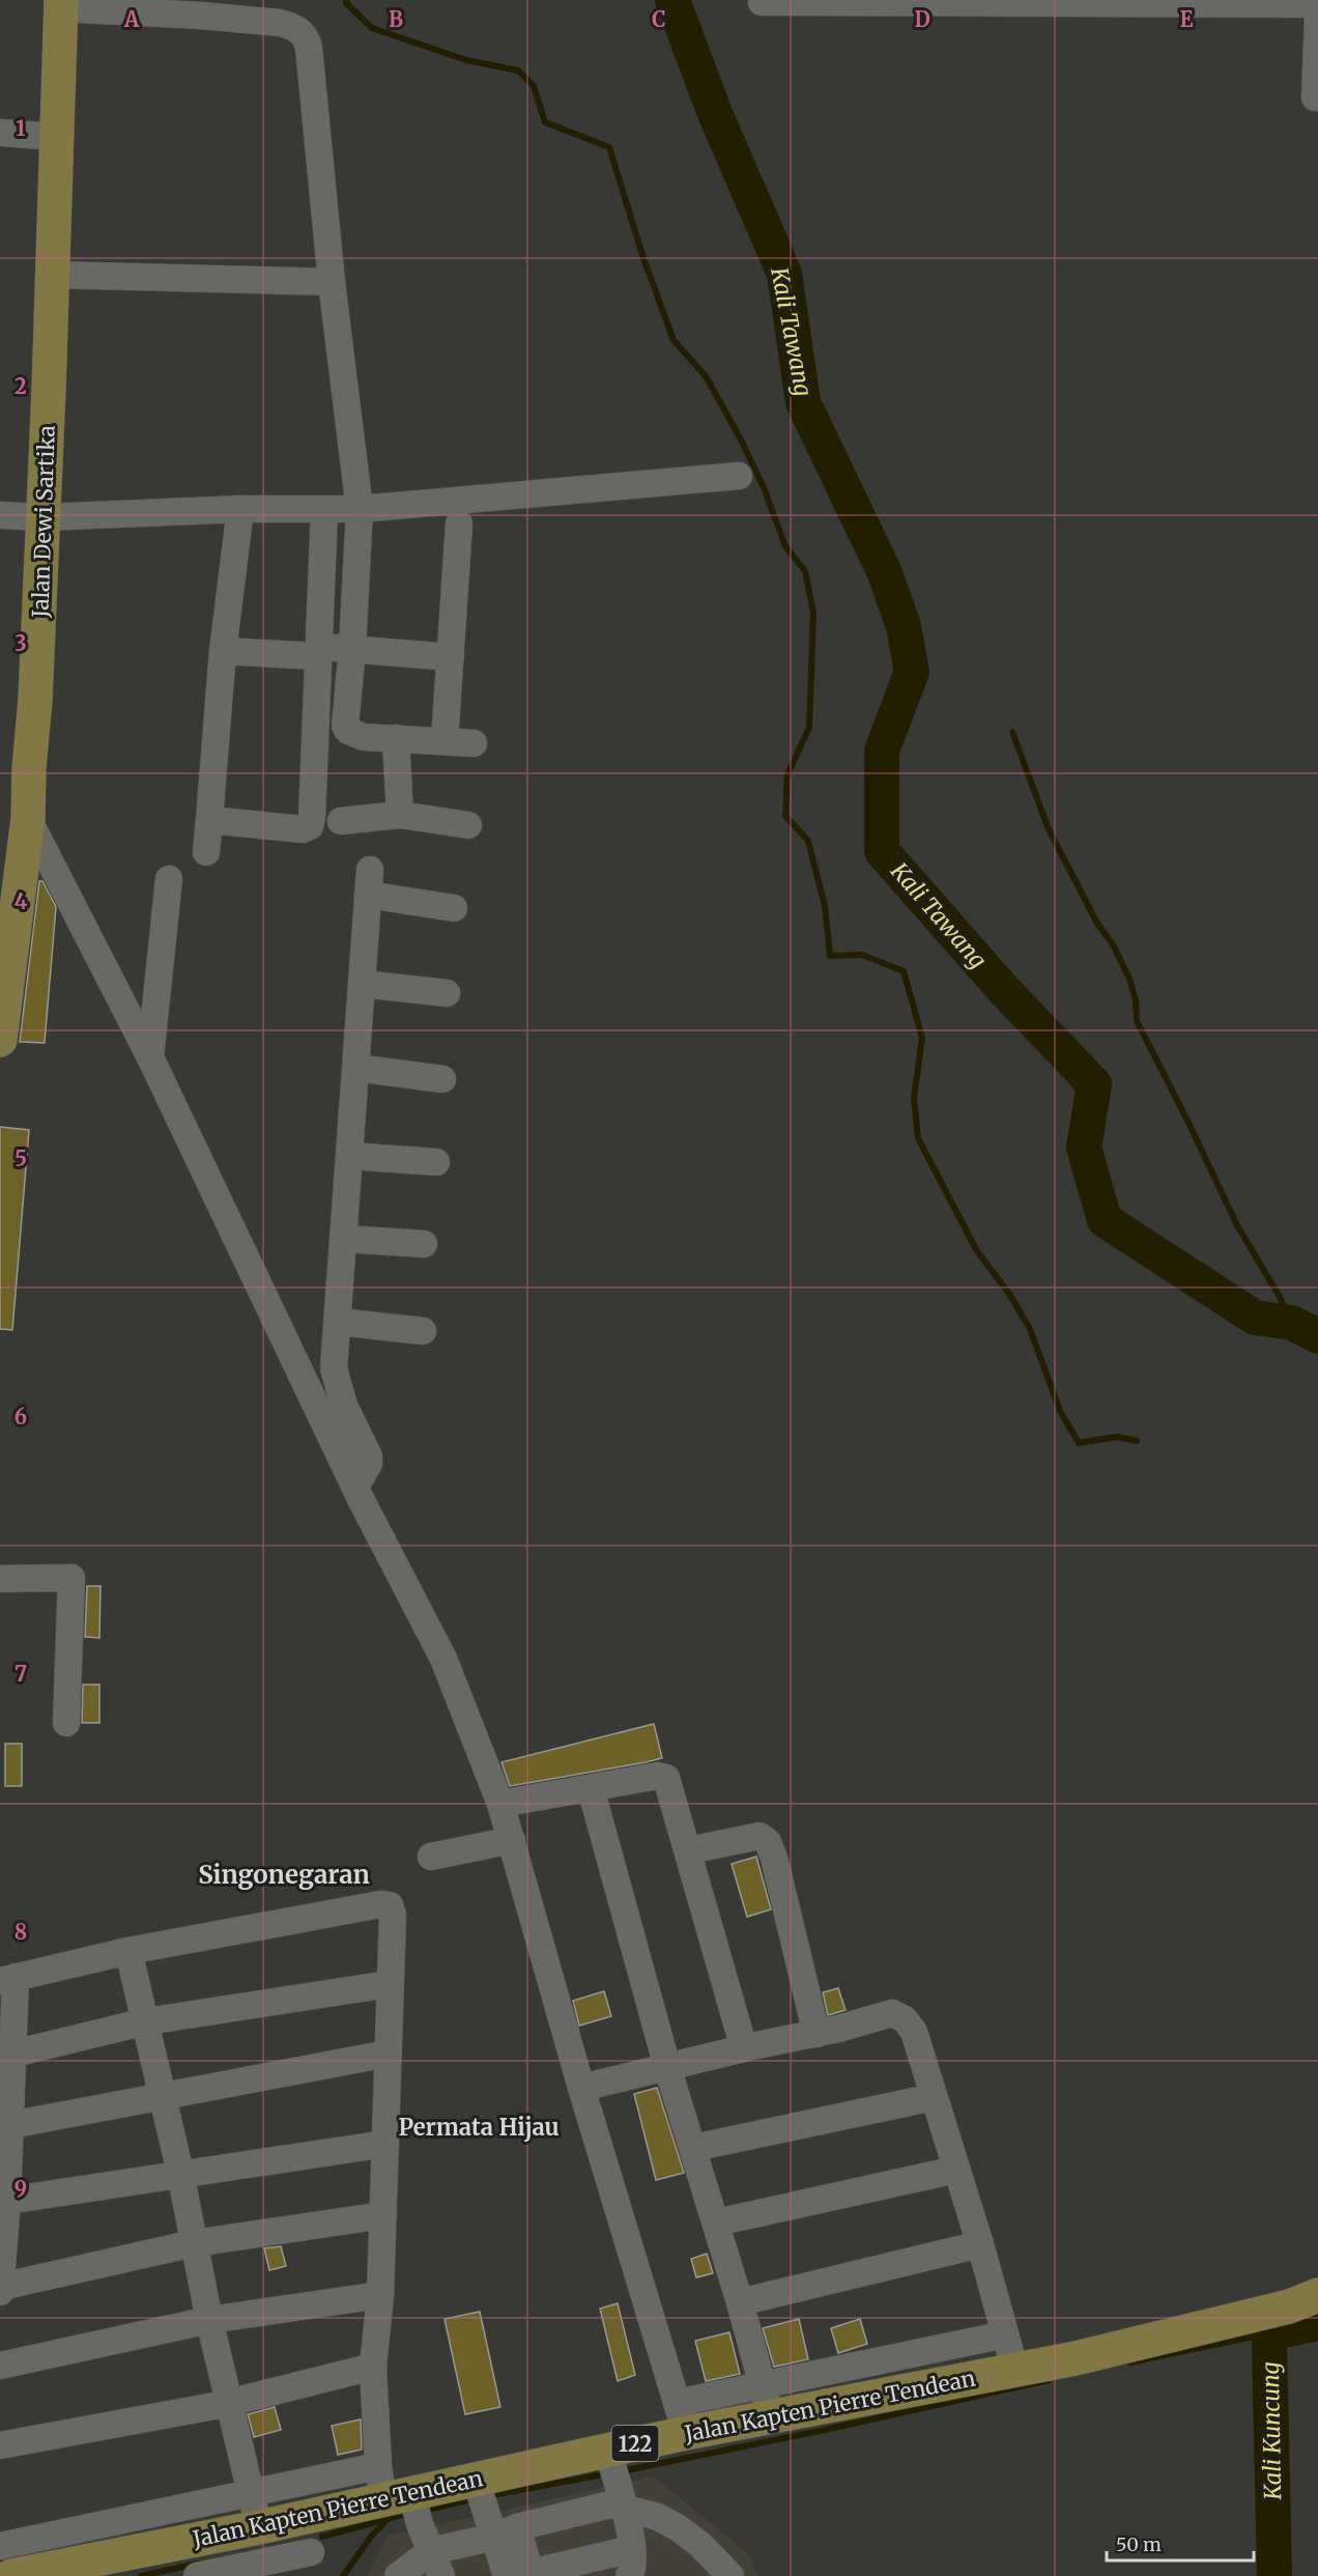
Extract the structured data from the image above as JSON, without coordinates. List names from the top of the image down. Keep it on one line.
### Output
{"streets":{"main road":["Jalan Dewi Sartika","Jalan Kapten Pierre Tendean","122"]},"districts":["Singonegaran","Permata Hijau"],"water":["Kali Tawang","Kali Kuncung"],"scale_bar":"50 m","grid":{"columns":["A","B","C","D","E"],"rows":["1","2","3","4","5","6","7","8","9"]}}
